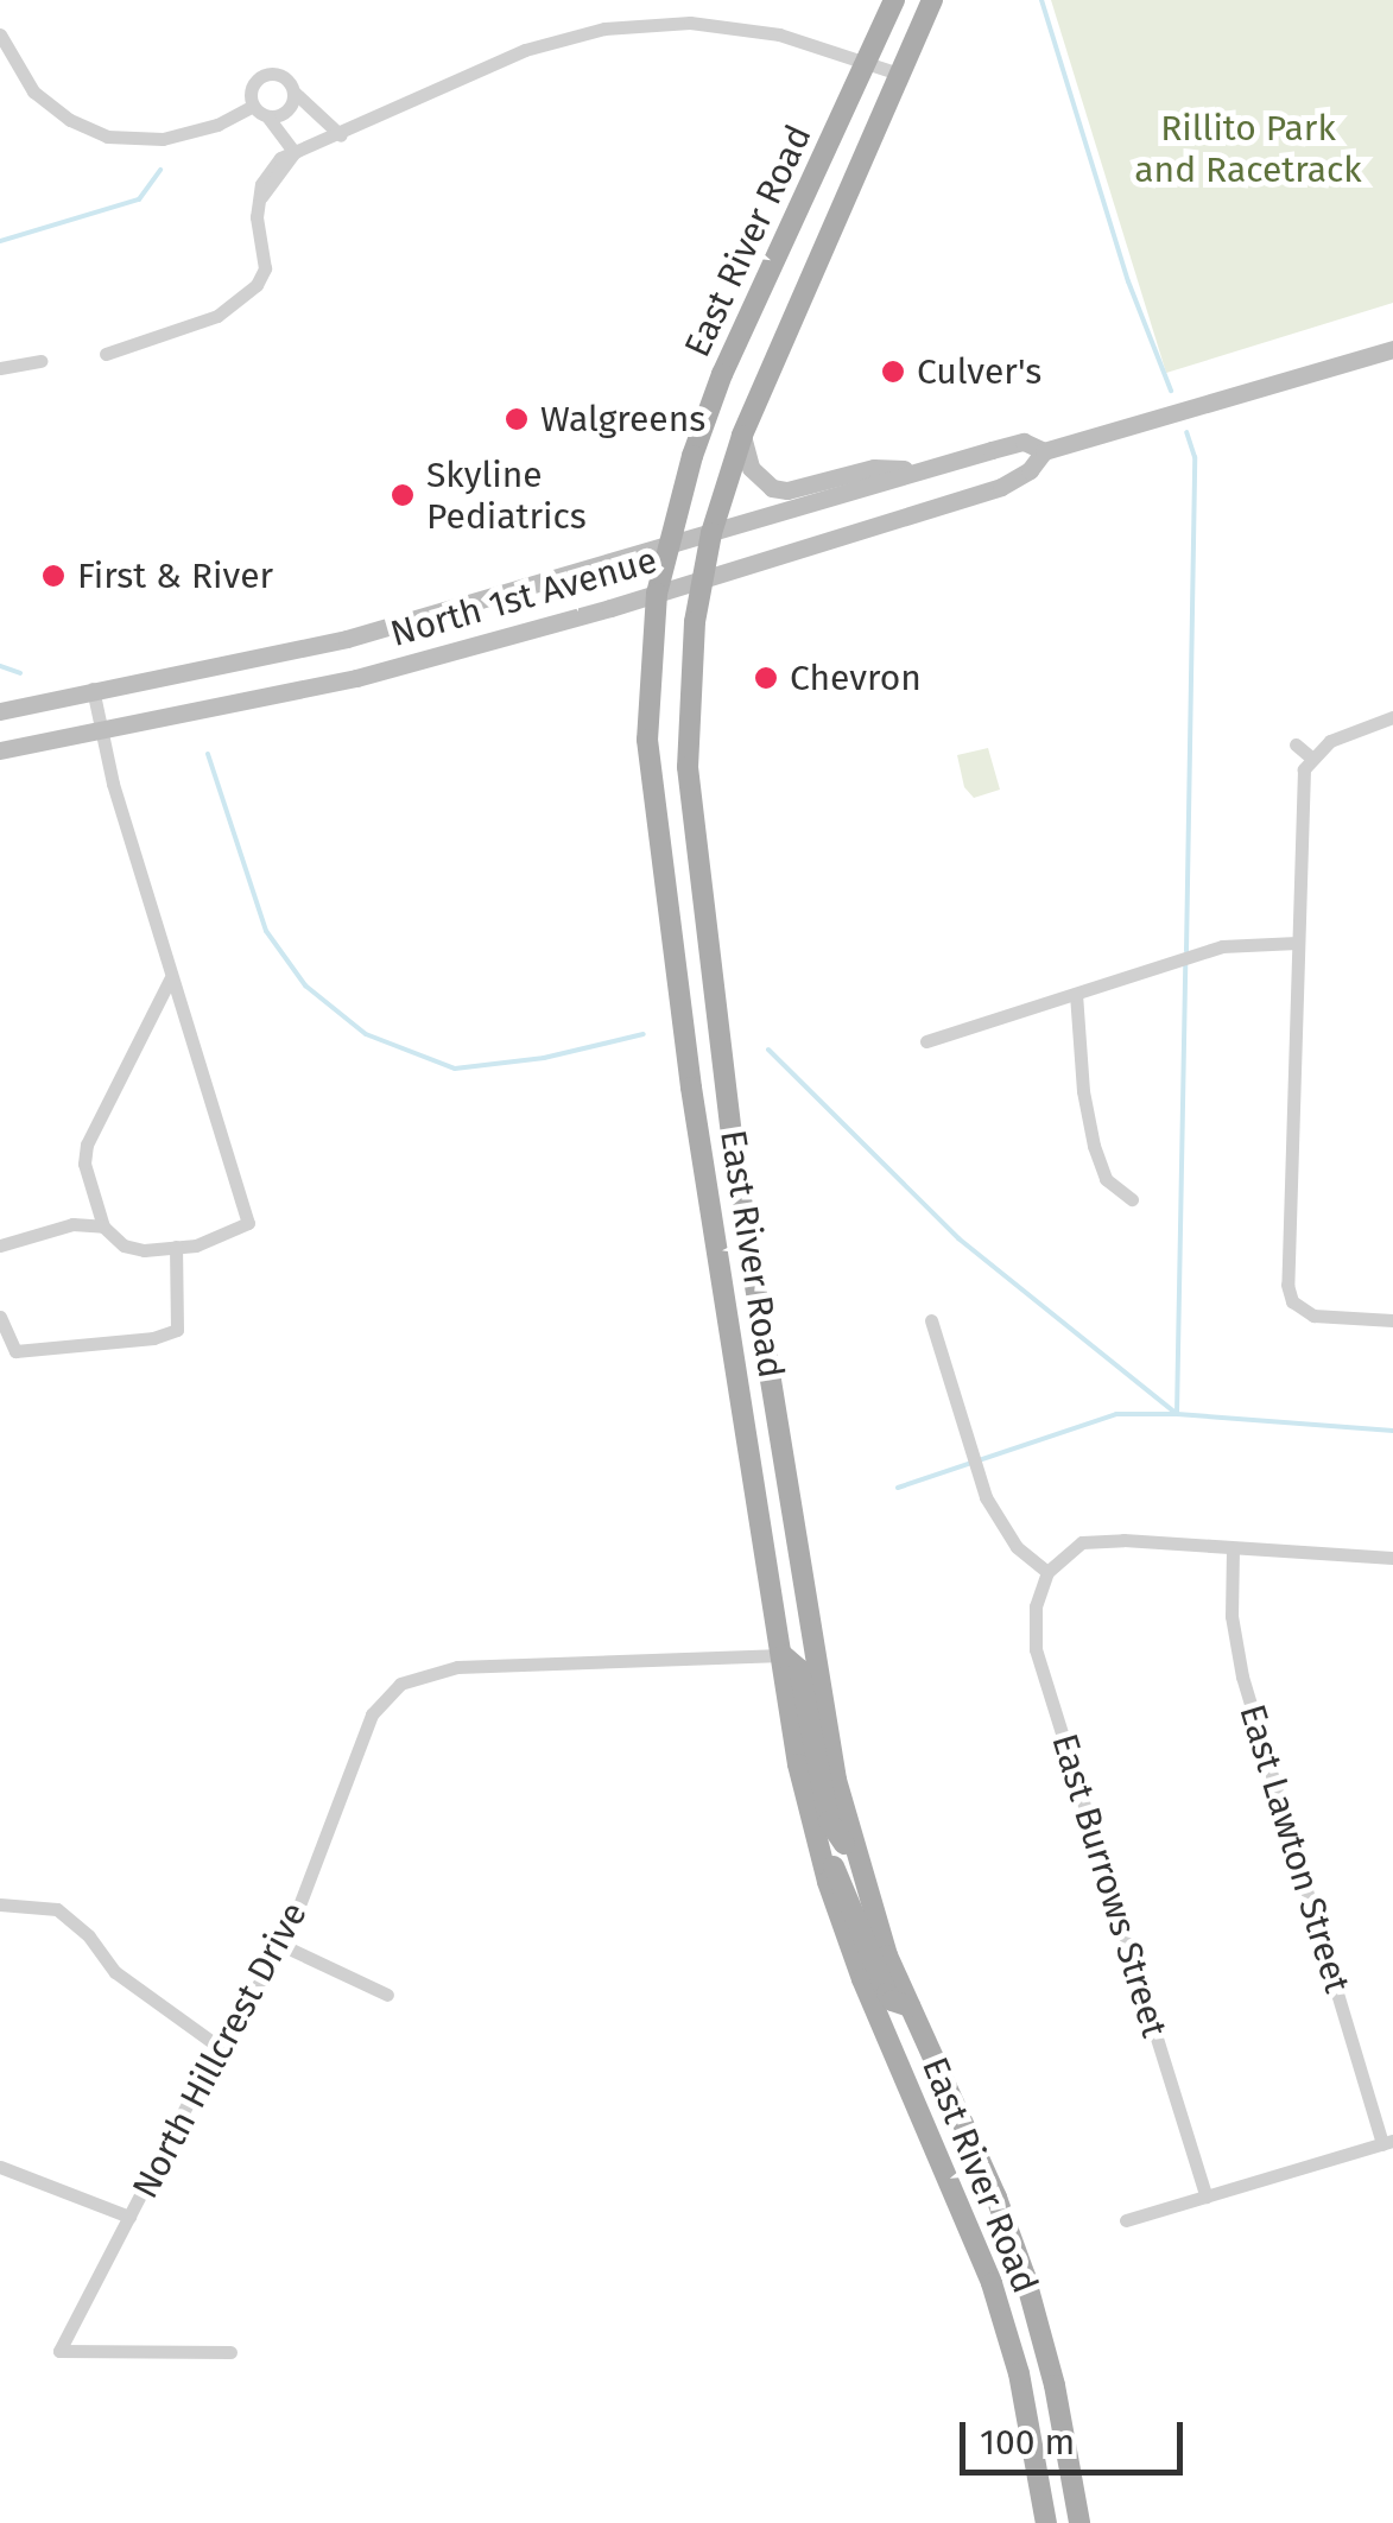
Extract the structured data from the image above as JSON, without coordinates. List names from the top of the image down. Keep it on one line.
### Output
{"streets":{"main road":["East River Road","North 1st Avenue"],"street":["East Lawton Street","East Burrows Street","North Hillcrest Drive"]},"crossings":[["East River Road","North 1st Avenue"],["East River Road","North Hillcrest Drive"]],"parks":["Rillito Park and Racetrack"],"places":["Culver's","Walgreens","Skyline Pediatrics","First & River","Chevron"],"scale_bar":"100 m"}
